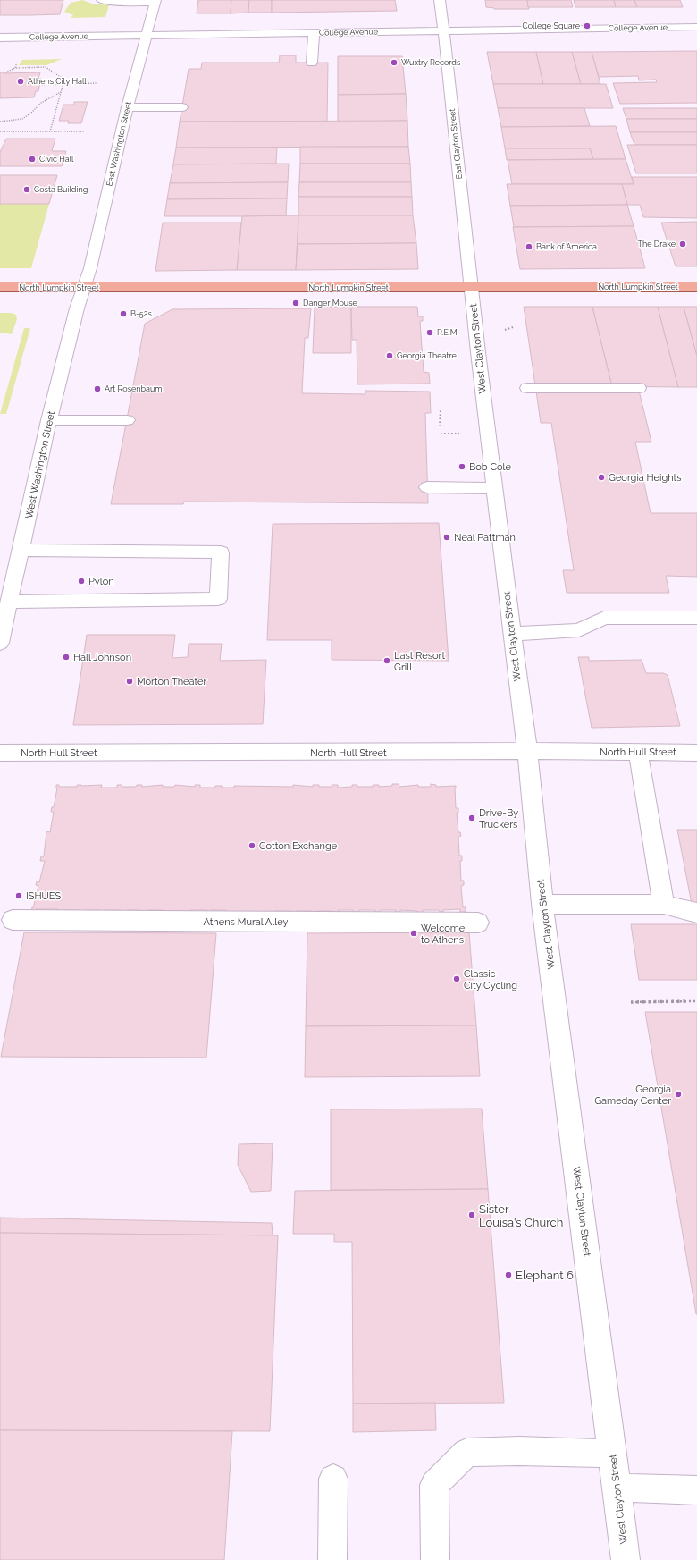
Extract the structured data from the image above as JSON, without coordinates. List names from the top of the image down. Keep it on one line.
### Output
{"streets":{"main road":["North Lumpkin Street"],"street":["College Avenue","East Washington Street","East Clayton Street","West Clayton Street","West Washington Street","North Hull Street","Athens Mural Alley"]},"crossings":[["College Avenue","East Washington Street"],["College Avenue","East Clayton Street"],["East Washington Street","North Lumpkin Street"],["East Washington Street","West Washington Street"],["East Clayton Street","North Lumpkin Street"],["East Clayton Street","West Clayton Street"],["North Lumpkin Street","West Clayton Street"],["North Lumpkin Street","West Washington Street"],["West Clayton Street","North Hull Street"]],"places":["College Square","Wuxtry Records","Athens City Hall","Civic Hall","Costa Building","The Drake","Bank of America","Danger Mouse","B-52s","R.E.M.","Georgia Theatre","Art Rosenbaum","Bob Cole","Georgia Heights","Neal Pattman","Pylon","Hall Johnson","Last Resort Grill","Morton Theater","Drive-By Truckers","Cotton Exchange","ISHUES","Welcome to Athens","Classic City Cycling","Georgia Gameday Center","Sister Louisa's Church","Elephant 6"]}
